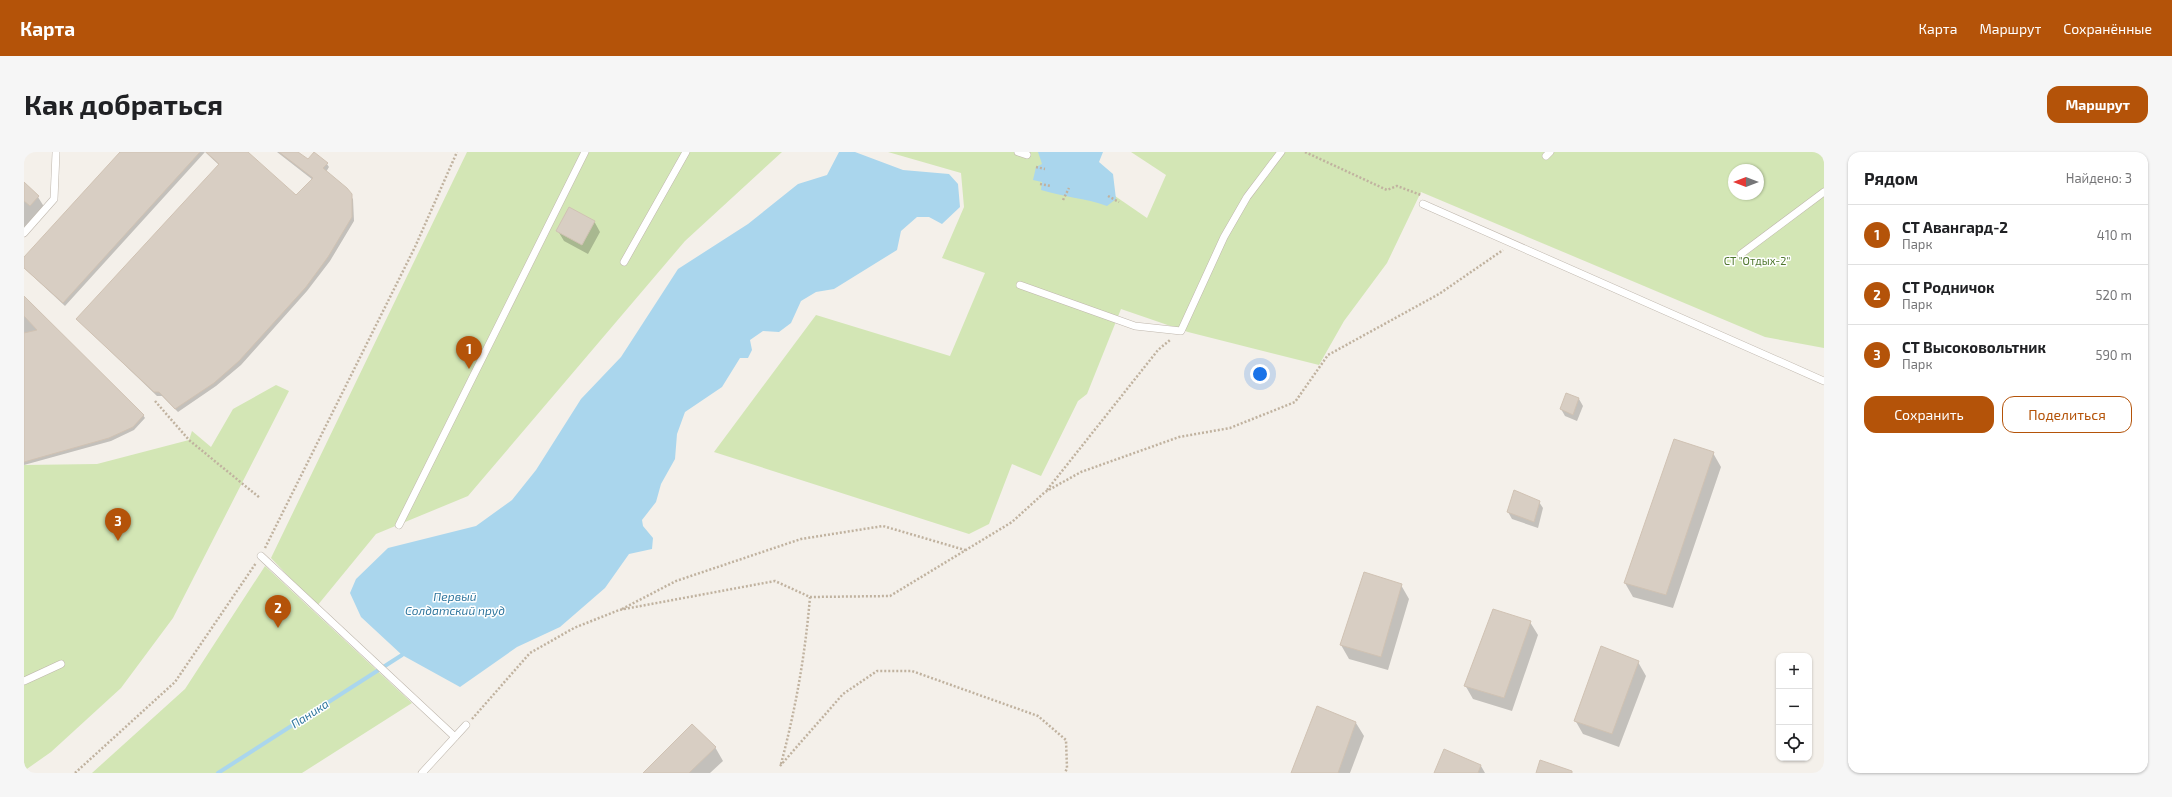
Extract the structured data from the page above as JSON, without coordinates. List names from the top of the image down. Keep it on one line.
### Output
{"water":["Первый Солдатский пруд","Паника"],"parks":["СТ \"Отдых-2\""],"north":"left","page":{"header":"Карта","nav":["Карта","Маршрут","Сохранённые"],"buttons":["Маршрут",["Сохранить","Поделиться"]],"title":"Как добраться","heading":["Рядом","Найдено: 3"],"list":[{"mark":"1","name":"СТ Авангард-2","note":"Парк","value":"410 m"},{"mark":"2","name":"СТ Родничок","note":"Парк","value":"520 m"},{"mark":"3","name":"СТ Высоковольтник","note":"Парк","value":"590 m"}],"pins":["1","3","2"],"map_buttons":["+","−"]}}
